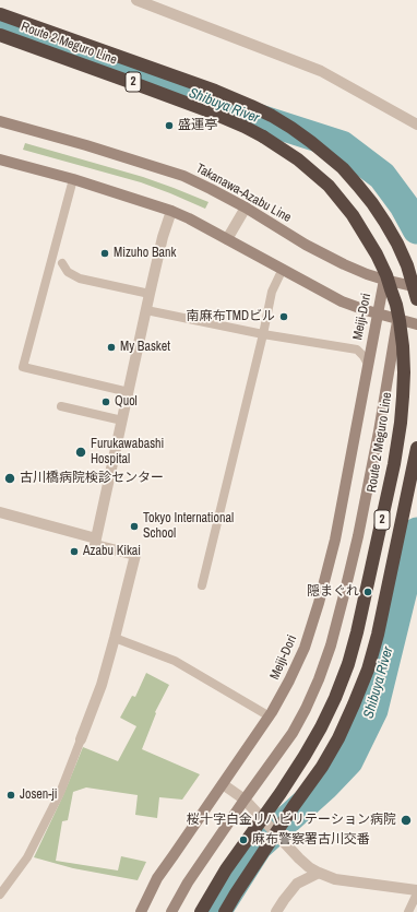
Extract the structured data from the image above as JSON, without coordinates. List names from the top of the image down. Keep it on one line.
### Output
{"streets":{"highway":["Route 2 Meguro Line","2"],"main road":["Takanawa-Azabu Line","Meiji-Dori"]},"crossings":[["Takanawa-Azabu Line","Meiji-Dori"]],"water":["Shibuya River"],"places":["盛運亭","Mizuho Bank","南麻布TMDビル","My Basket","Quol","Furukawabashi Hospital","古川橋病院検診センター","Tokyo International School","Azabu Kikai","隠まぐれ","Josen-ji","桜十字白金リハビリテーション病院","麻布警察署古川交番"]}
